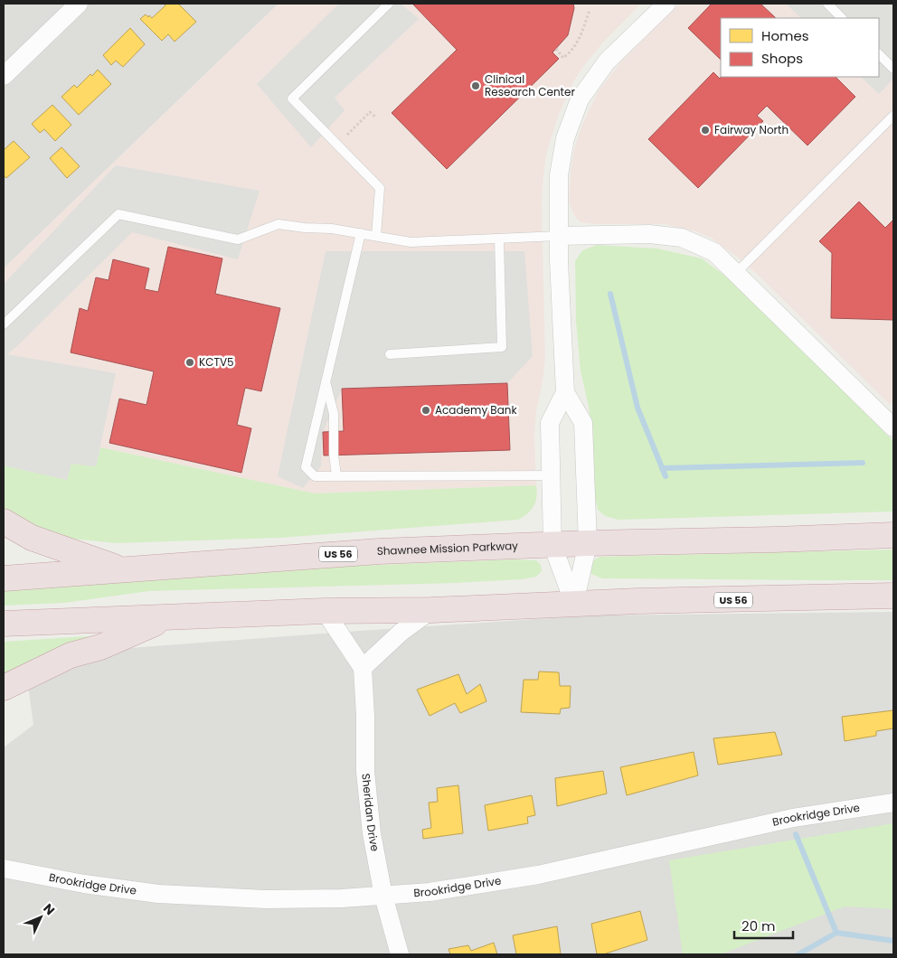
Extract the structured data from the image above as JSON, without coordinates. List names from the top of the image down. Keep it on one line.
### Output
{"streets":{"highway":["Shawnee Mission Parkway","US 56"],"street":["Sheridan Drive","Brookridge Drive"]},"crossings":[["Sheridan Drive","Brookridge Drive"]],"places":["Clinical Research Center","Fairway North","KCTV5","Academy Bank"],"legend":["Homes","Shops"],"scale_bar":"20 m","north":"top right"}
